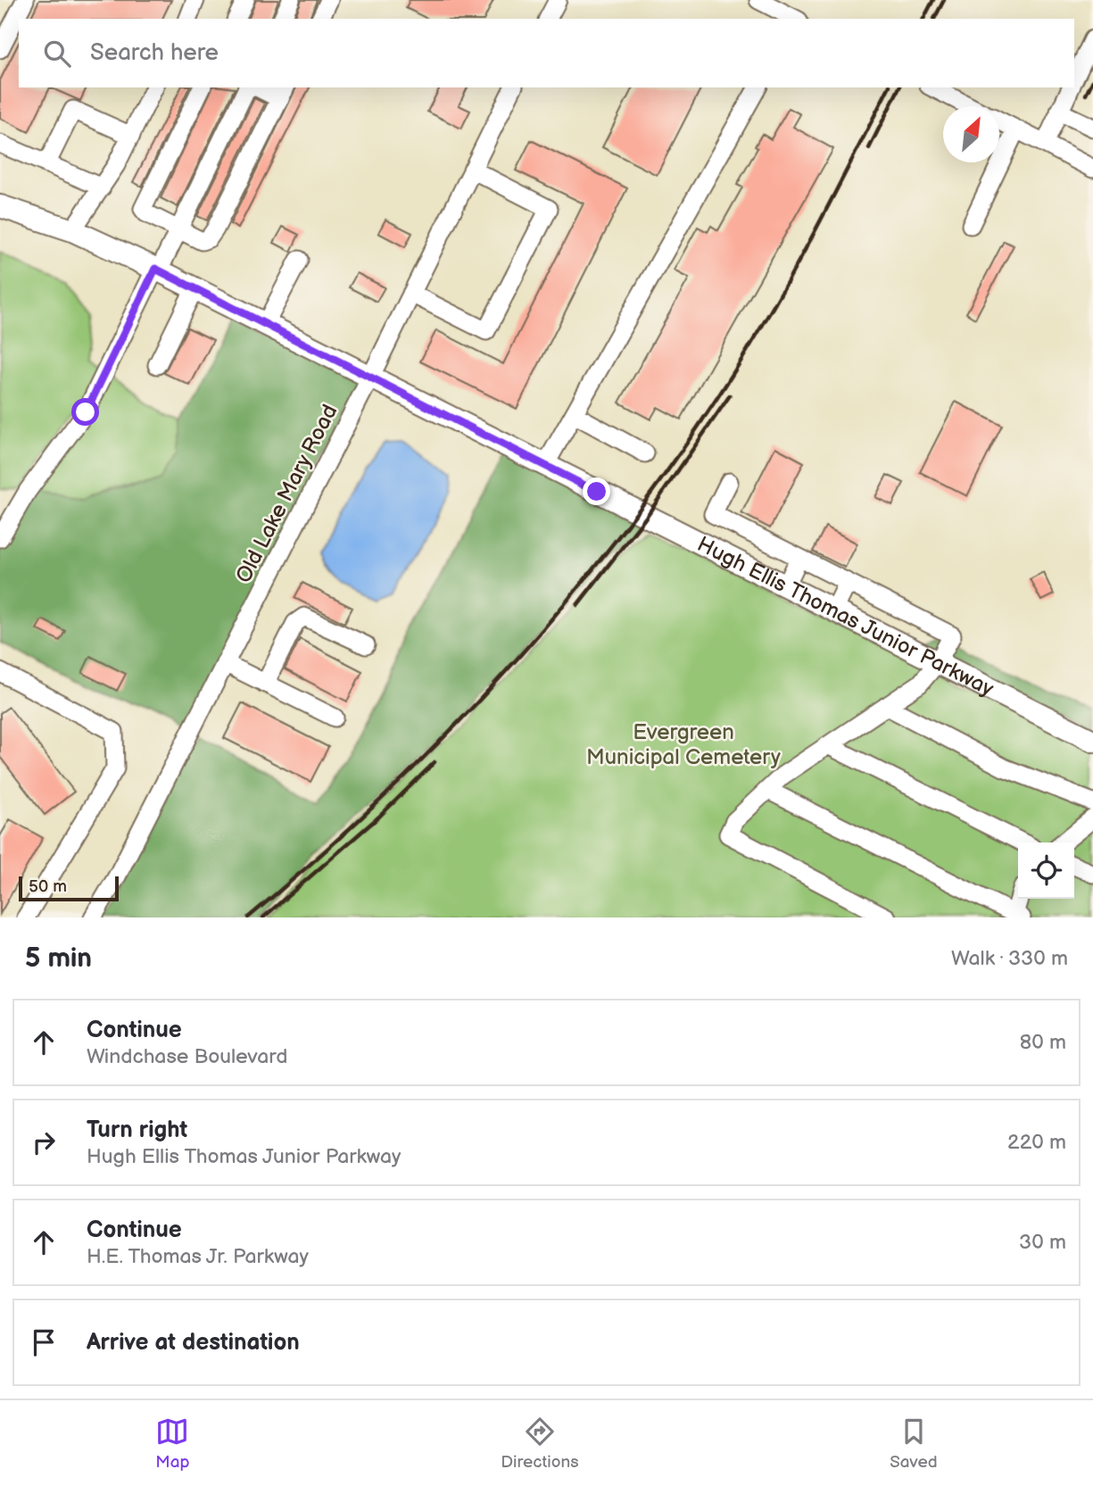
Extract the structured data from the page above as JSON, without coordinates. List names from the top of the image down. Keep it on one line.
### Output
{"streets":{"main road":["Hugh Ellis Thomas Junior Parkway"],"street":["Old Lake Mary Road"]},"parks":["Evergreen Municipal Cemetery"],"scale_bar":"50 m","north":"top right","page":{"search":"Search here","scale":"50 m","heading":["5 min","Walk · 330 m"],"list":[["Continue","Windchase Boulevard","80 m"],["Turn right","Hugh Ellis Thomas Junior Parkway","220 m"],["Continue","H.E. Thomas Jr. Parkway","30 m"],"Arrive at destination"],"nav":["Map","Directions","Saved"]}}
